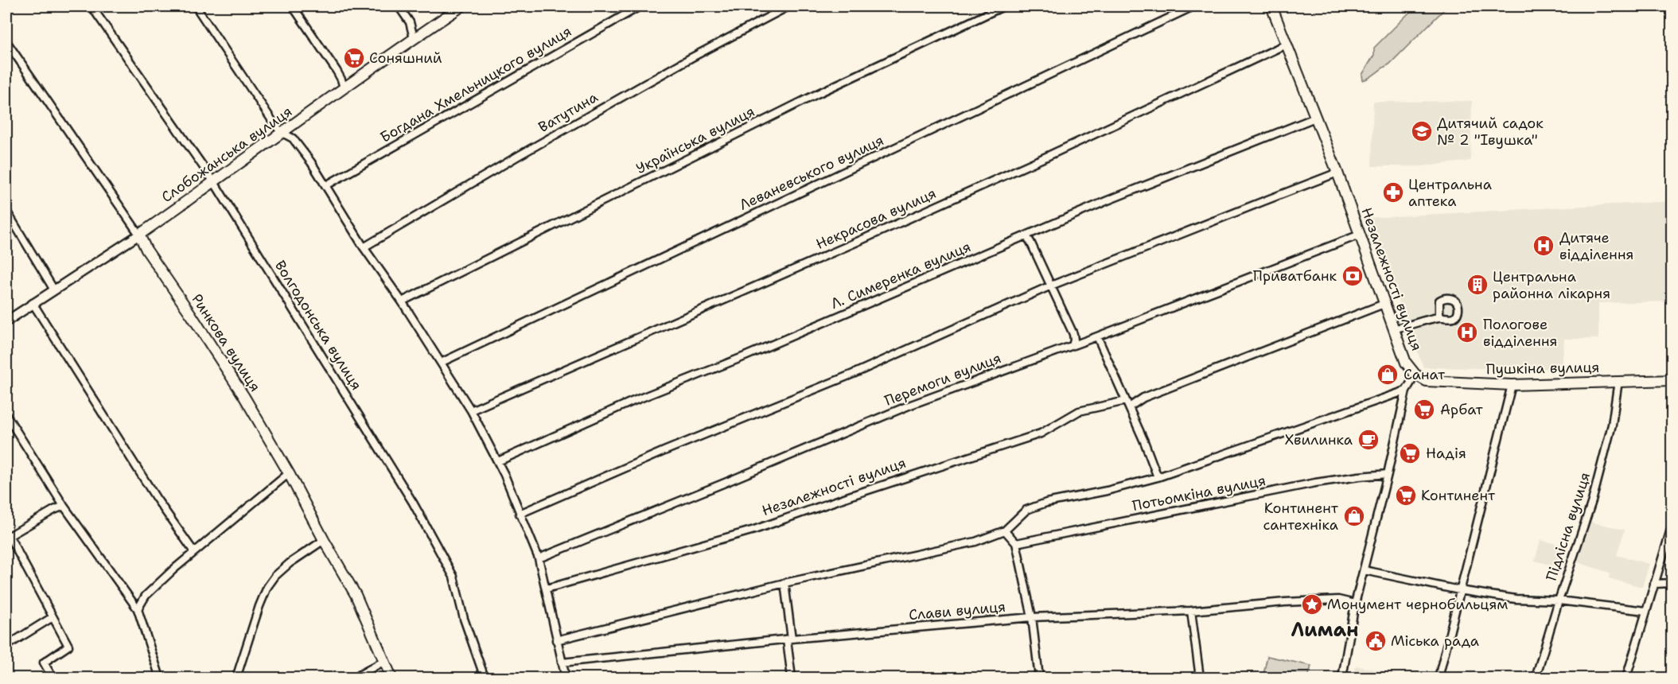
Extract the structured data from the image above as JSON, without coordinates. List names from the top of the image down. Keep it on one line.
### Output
{"streets":{"main road":["Слобожанська вулиця","Незалежності вулиця","Ринкова вулиця","Пушкіна вулиця"],"street":["Богдана Хмельницкого вулиця","Ватутина","Українська вулиця","Леваневського вулиця","Некрасова вулиця","Л. Симеренка вулиця","Волгодонська вулиця","Перемоги вулиця","Потьомкіна вулиця","Підлісна вулиця","Слави вулиця"]},"crossings":[["Слобожанська вулиця","Волгодонська вулиця"],["Слобожанська вулиця","Ринкова вулиця"],["Некрасова вулиця","Незалежності вулиця"],["Л. Симеренка вулиця","Незалежності вулиця"],["Незалежності вулиця","Пушкіна вулиця"],["Незалежності вулиця","Перемоги вулиця"],["Пушкіна вулиця","Підлісна вулиця"]],"districts":["Лиман"],"places":{"supermarket":["Соняшний","Арбат","Надiя","Континент"],"school or university":["Дитячий садок № 2 \"Івушка\""],"pharmacy":["Центральна аптека"],"hospital":["Дитяче відділення","Пологове відділення"],"bank":["Приватбанк"],"building":["Центральна районна лікарня"],"shop":["Санат","Континент сантехніка"],"cafe":["Хвилинка"],"place":["Монумент чернобильцям"],"public building":["Міська рада"]}}
